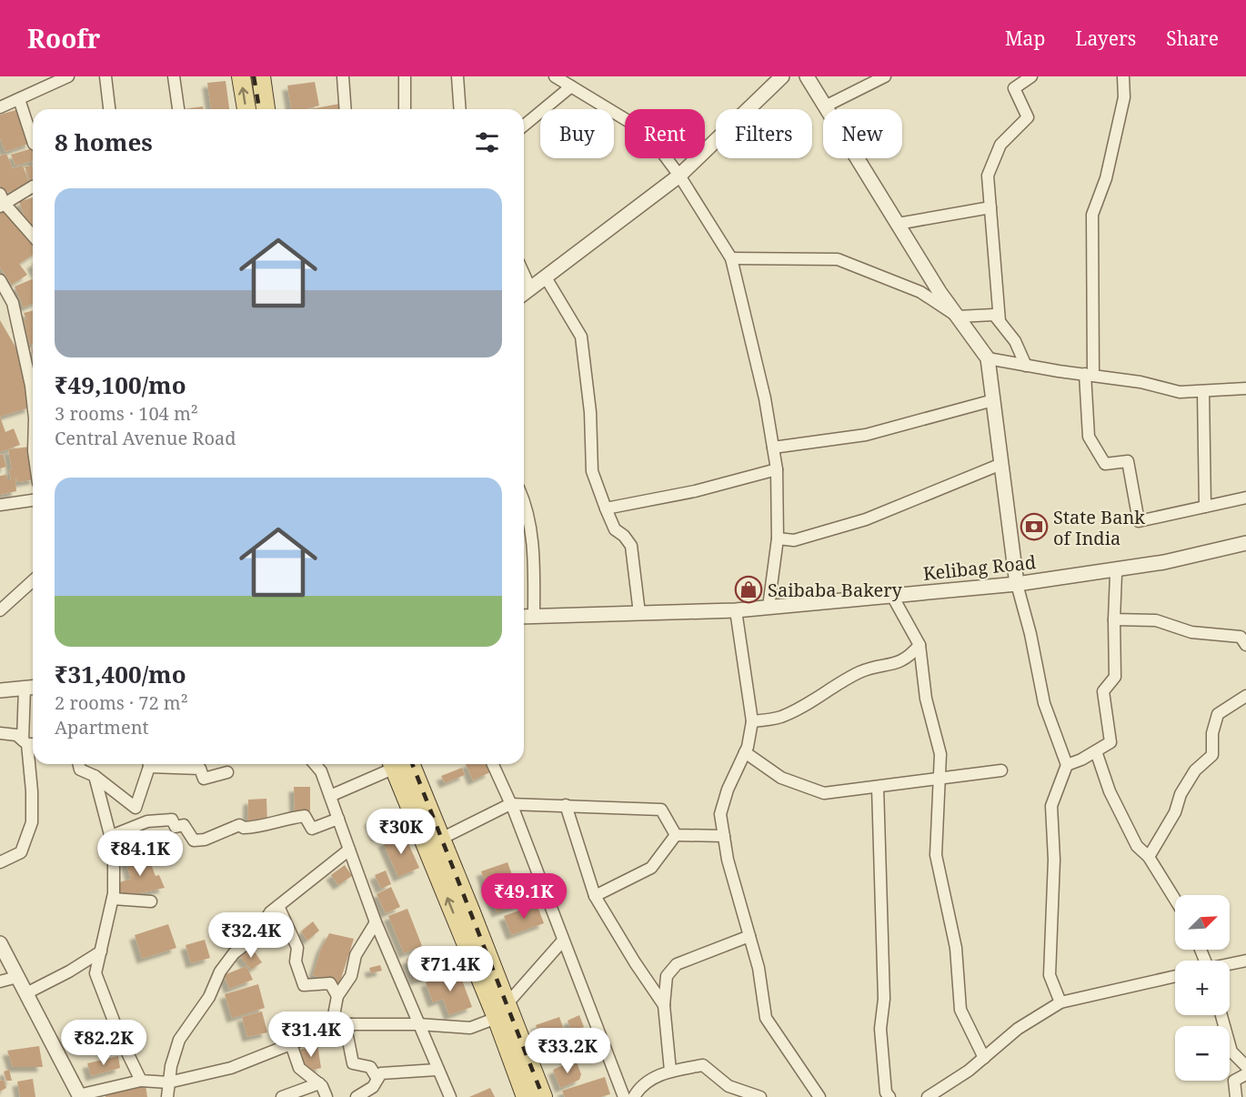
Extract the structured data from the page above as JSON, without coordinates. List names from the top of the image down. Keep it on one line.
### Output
{"streets":{"street":["Kelibag Road"]},"places":{"bank":["State Bank of India"],"shop":["Saibaba Bakery"]},"north":"top right","page":{"header":"Roofr","nav":["Map","Layers","Share"],"chip":["Buy","Rent","Filters","New"],"heading":"8 homes","list":[{"name":"₹49,100/mo","note":"3 rooms · 104 m² · Central Avenue Road"},{"name":"₹31,400/mo","note":"2 rooms · 72 m² · Apartment"}],"price":["₹30K","₹84.1K","₹49.1K","₹32.4K","₹71.4K","₹31.4K","₹82.2K","₹33.2K"],"map_buttons":["+","−"]}}
